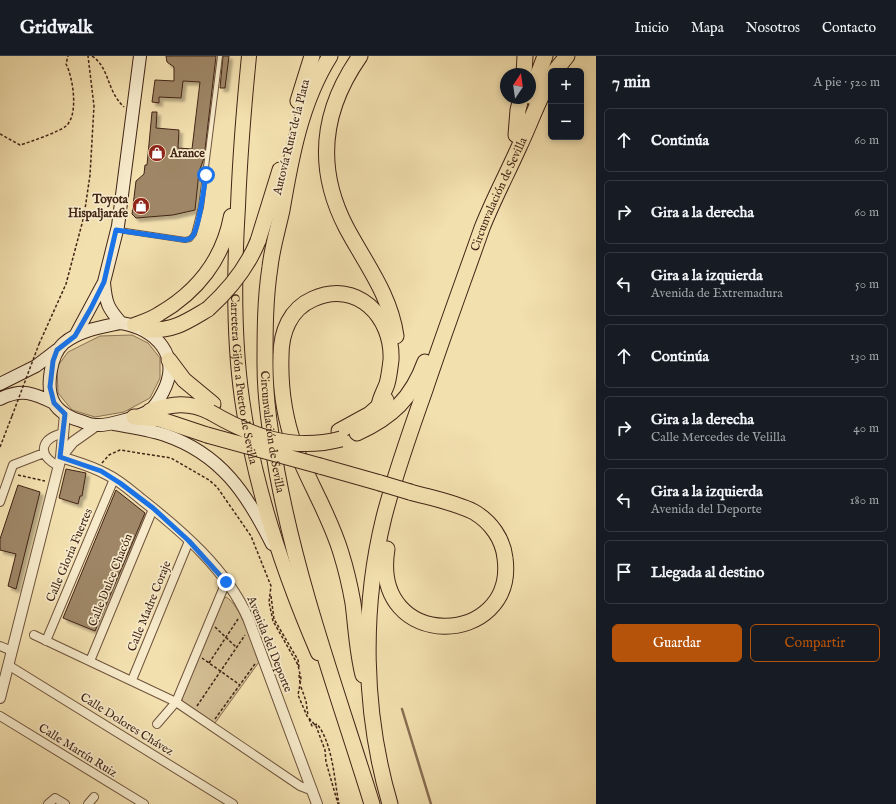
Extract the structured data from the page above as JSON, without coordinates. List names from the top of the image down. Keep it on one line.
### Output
{"streets":{"highway":["Autovía Ruta de la Plata","Circunvalación de Sevilla","Carretera Gijón a Puerto de Sevilla"],"street":["Calle Gloria Fuertes","Calle Dulce Chacón","Calle Madre Coraje","Avenida del Deporte","Calle Dolores Chávez","Calle Martín Ruiz"]},"crossings":[["Autovía Ruta de la Plata","Circunvalación de Sevilla"],["Circunvalación de Sevilla","Carretera Gijón a Puerto de Sevilla"],["Calle Gloria Fuertes","Avenida del Deporte"],["Calle Dulce Chacón","Avenida del Deporte"],["Calle Madre Coraje","Avenida del Deporte"]],"places":{"shop":["Arance","Toyota Hispaljarafe"]},"north":"top","page":{"header":"Gridwalk","nav":["Inicio","Mapa","Nosotros","Contacto"],"heading":["7 min","A pie · 520 m"],"map_buttons":["+","−"],"list":[["Continúa","60 m"],["Gira a la derecha","60 m"],["Gira a la izquierda","Avenida de Extremadura","50 m"],["Continúa","130 m"],["Gira a la derecha","Calle Mercedes de Velilla","40 m"],["Gira a la izquierda","Avenida del Deporte","180 m"],"Llegada al destino"],"buttons":["Guardar","Compartir"]}}
